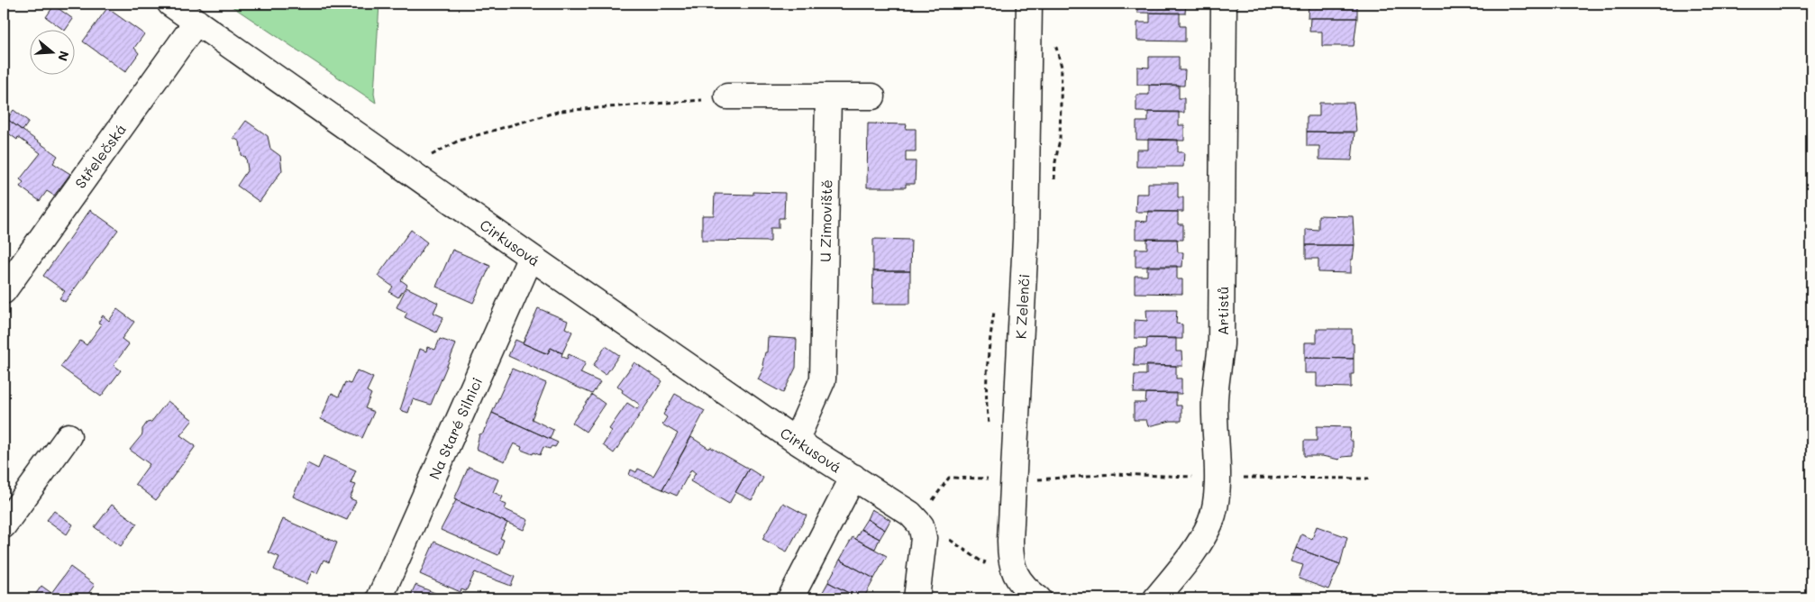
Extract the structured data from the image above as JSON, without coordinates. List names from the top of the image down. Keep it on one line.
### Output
{"streets":{"street":["Střelečská","U Zimoviště","Cirkusová","K Zelenči","Artistů","Na Staré Silnici"]},"crossings":[["Střelečská","Cirkusová"],["U Zimoviště","Cirkusová"],["Cirkusová","Na Staré Silnici"]],"north":"right"}
